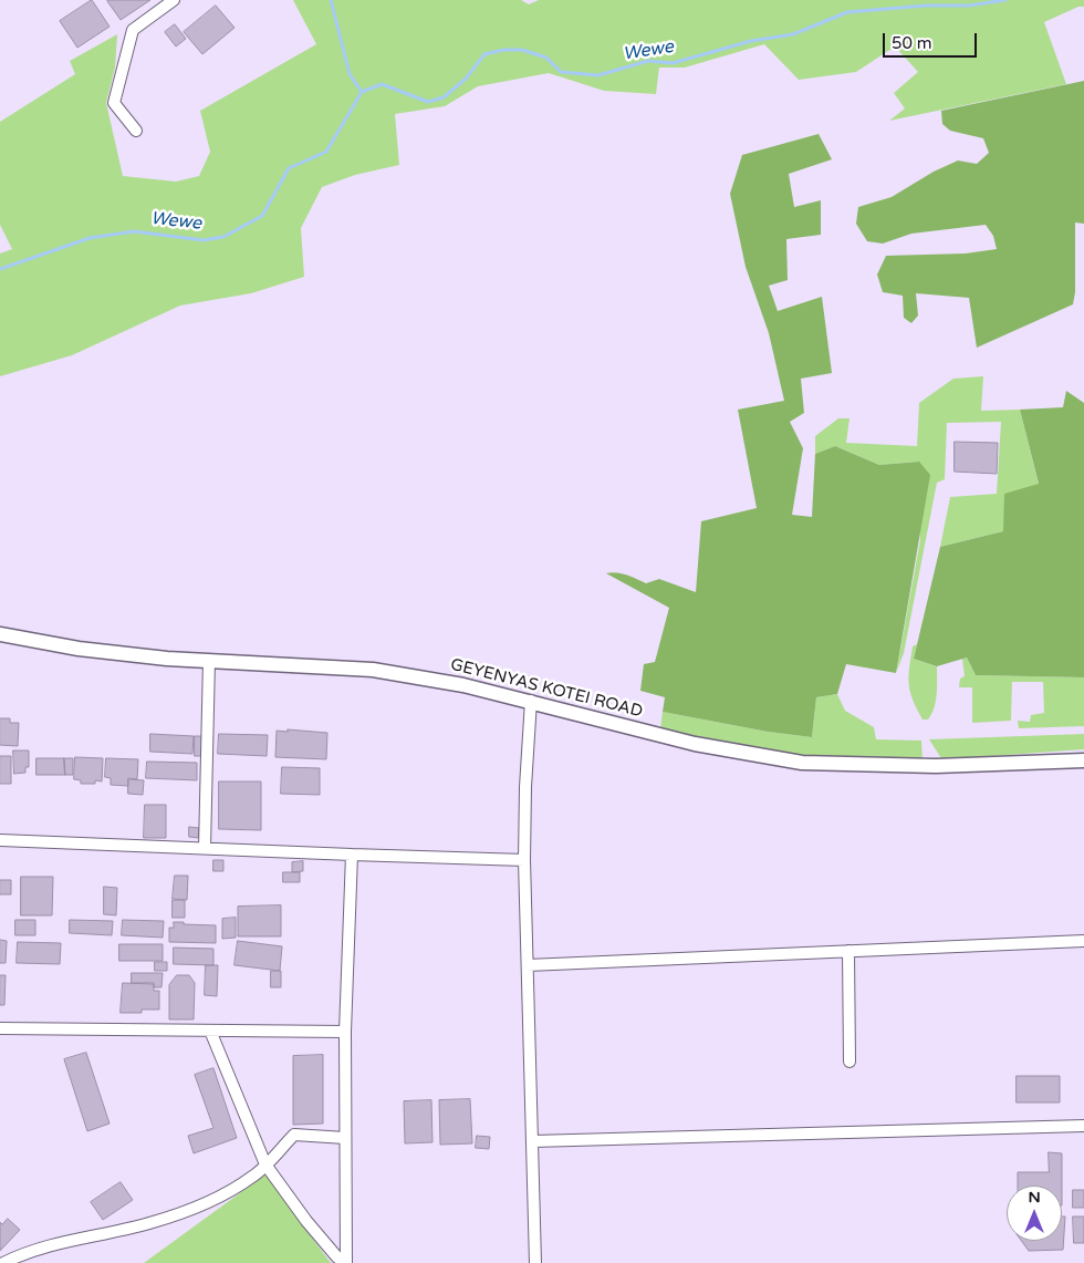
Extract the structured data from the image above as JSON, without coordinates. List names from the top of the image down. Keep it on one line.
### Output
{"streets":{"street":["GEYENYAS KOTEI ROAD"]},"water":["Wewe"],"scale_bar":"50 m","north":"top"}
